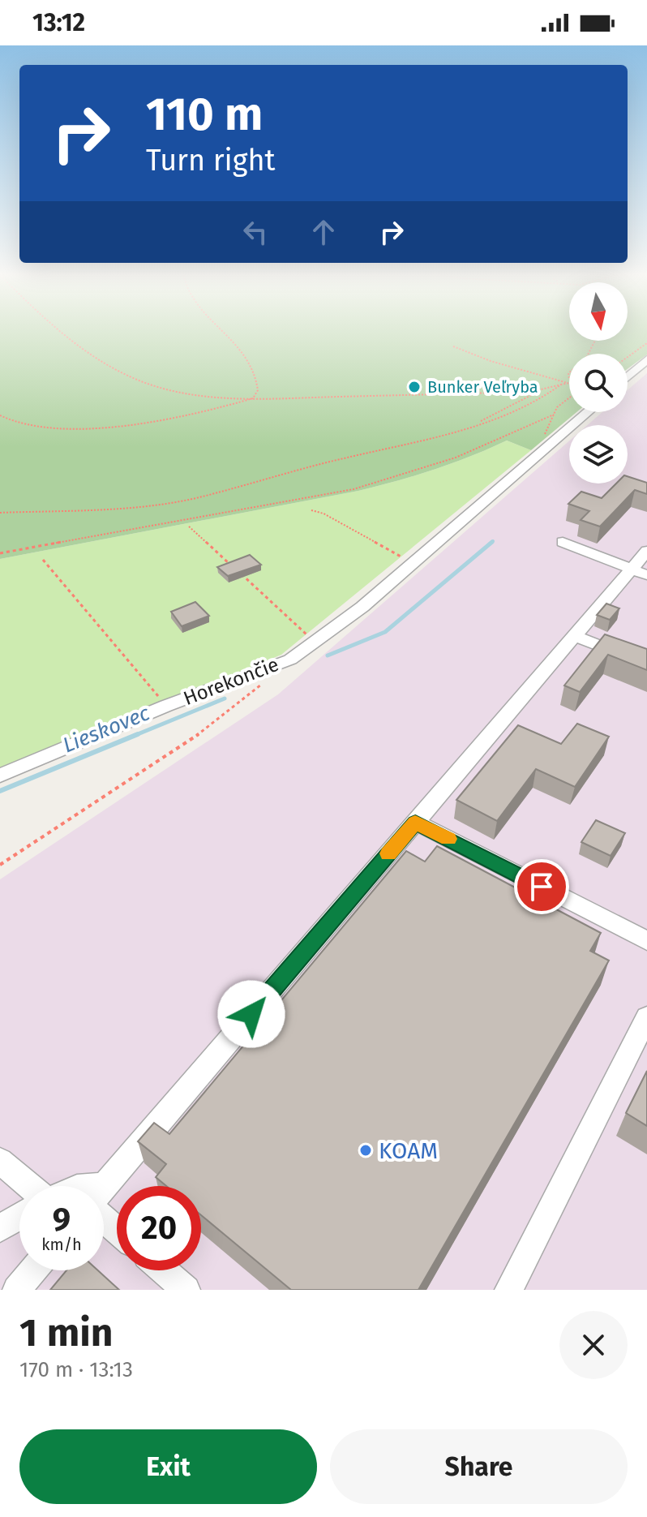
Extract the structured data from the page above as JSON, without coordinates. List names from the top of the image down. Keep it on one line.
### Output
{"streets":{"lane":["Horekončie"]},"water":["Lieskovec"],"places":["Bunker Veľryba","KOAM"],"north":"bottom","page":{"status":"13:12","turn":["110 m","Turn right"],"speed":"9 km/h","limit":"20","heading":["1 min","170 m · 13:13"],"buttons":["Exit","Share"]}}
